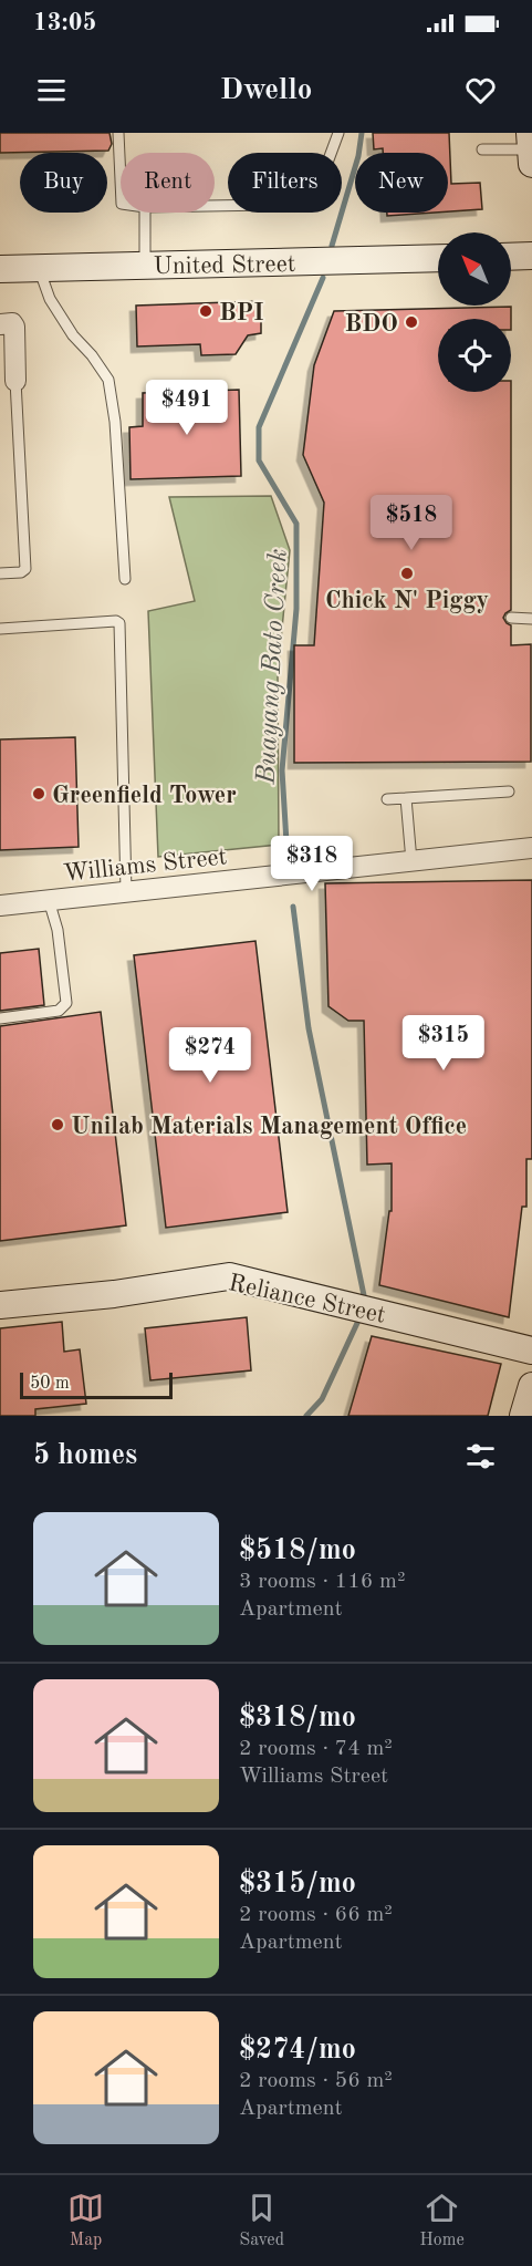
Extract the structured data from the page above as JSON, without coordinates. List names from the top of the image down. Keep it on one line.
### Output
{"streets":{"street":["United Street","Williams Street","Reliance Street"]},"water":["Buayang Bato Creek"],"places":["BPI","BDO","Chick N' Piggy","Greenfield Tower","Unilab Materials Management Office"],"scale_bar":"50 m","north":"top left","page":{"status":"13:05","header":"Dwello","chip":["Buy","Rent","Filters","New"],"price":["$491","$518","$318","$315","$274"],"scale":"50 m","heading":"5 homes","list":[{"name":"$518/mo","note":"3 rooms · 116 m² · Apartment"},{"name":"$318/mo","note":"2 rooms · 74 m² · Williams Street"},{"name":"$315/mo","note":"2 rooms · 66 m² · Apartment"},{"name":"$274/mo","note":"2 rooms · 56 m² · Apartment"}],"tabs":["Map","Saved","Home"]}}
